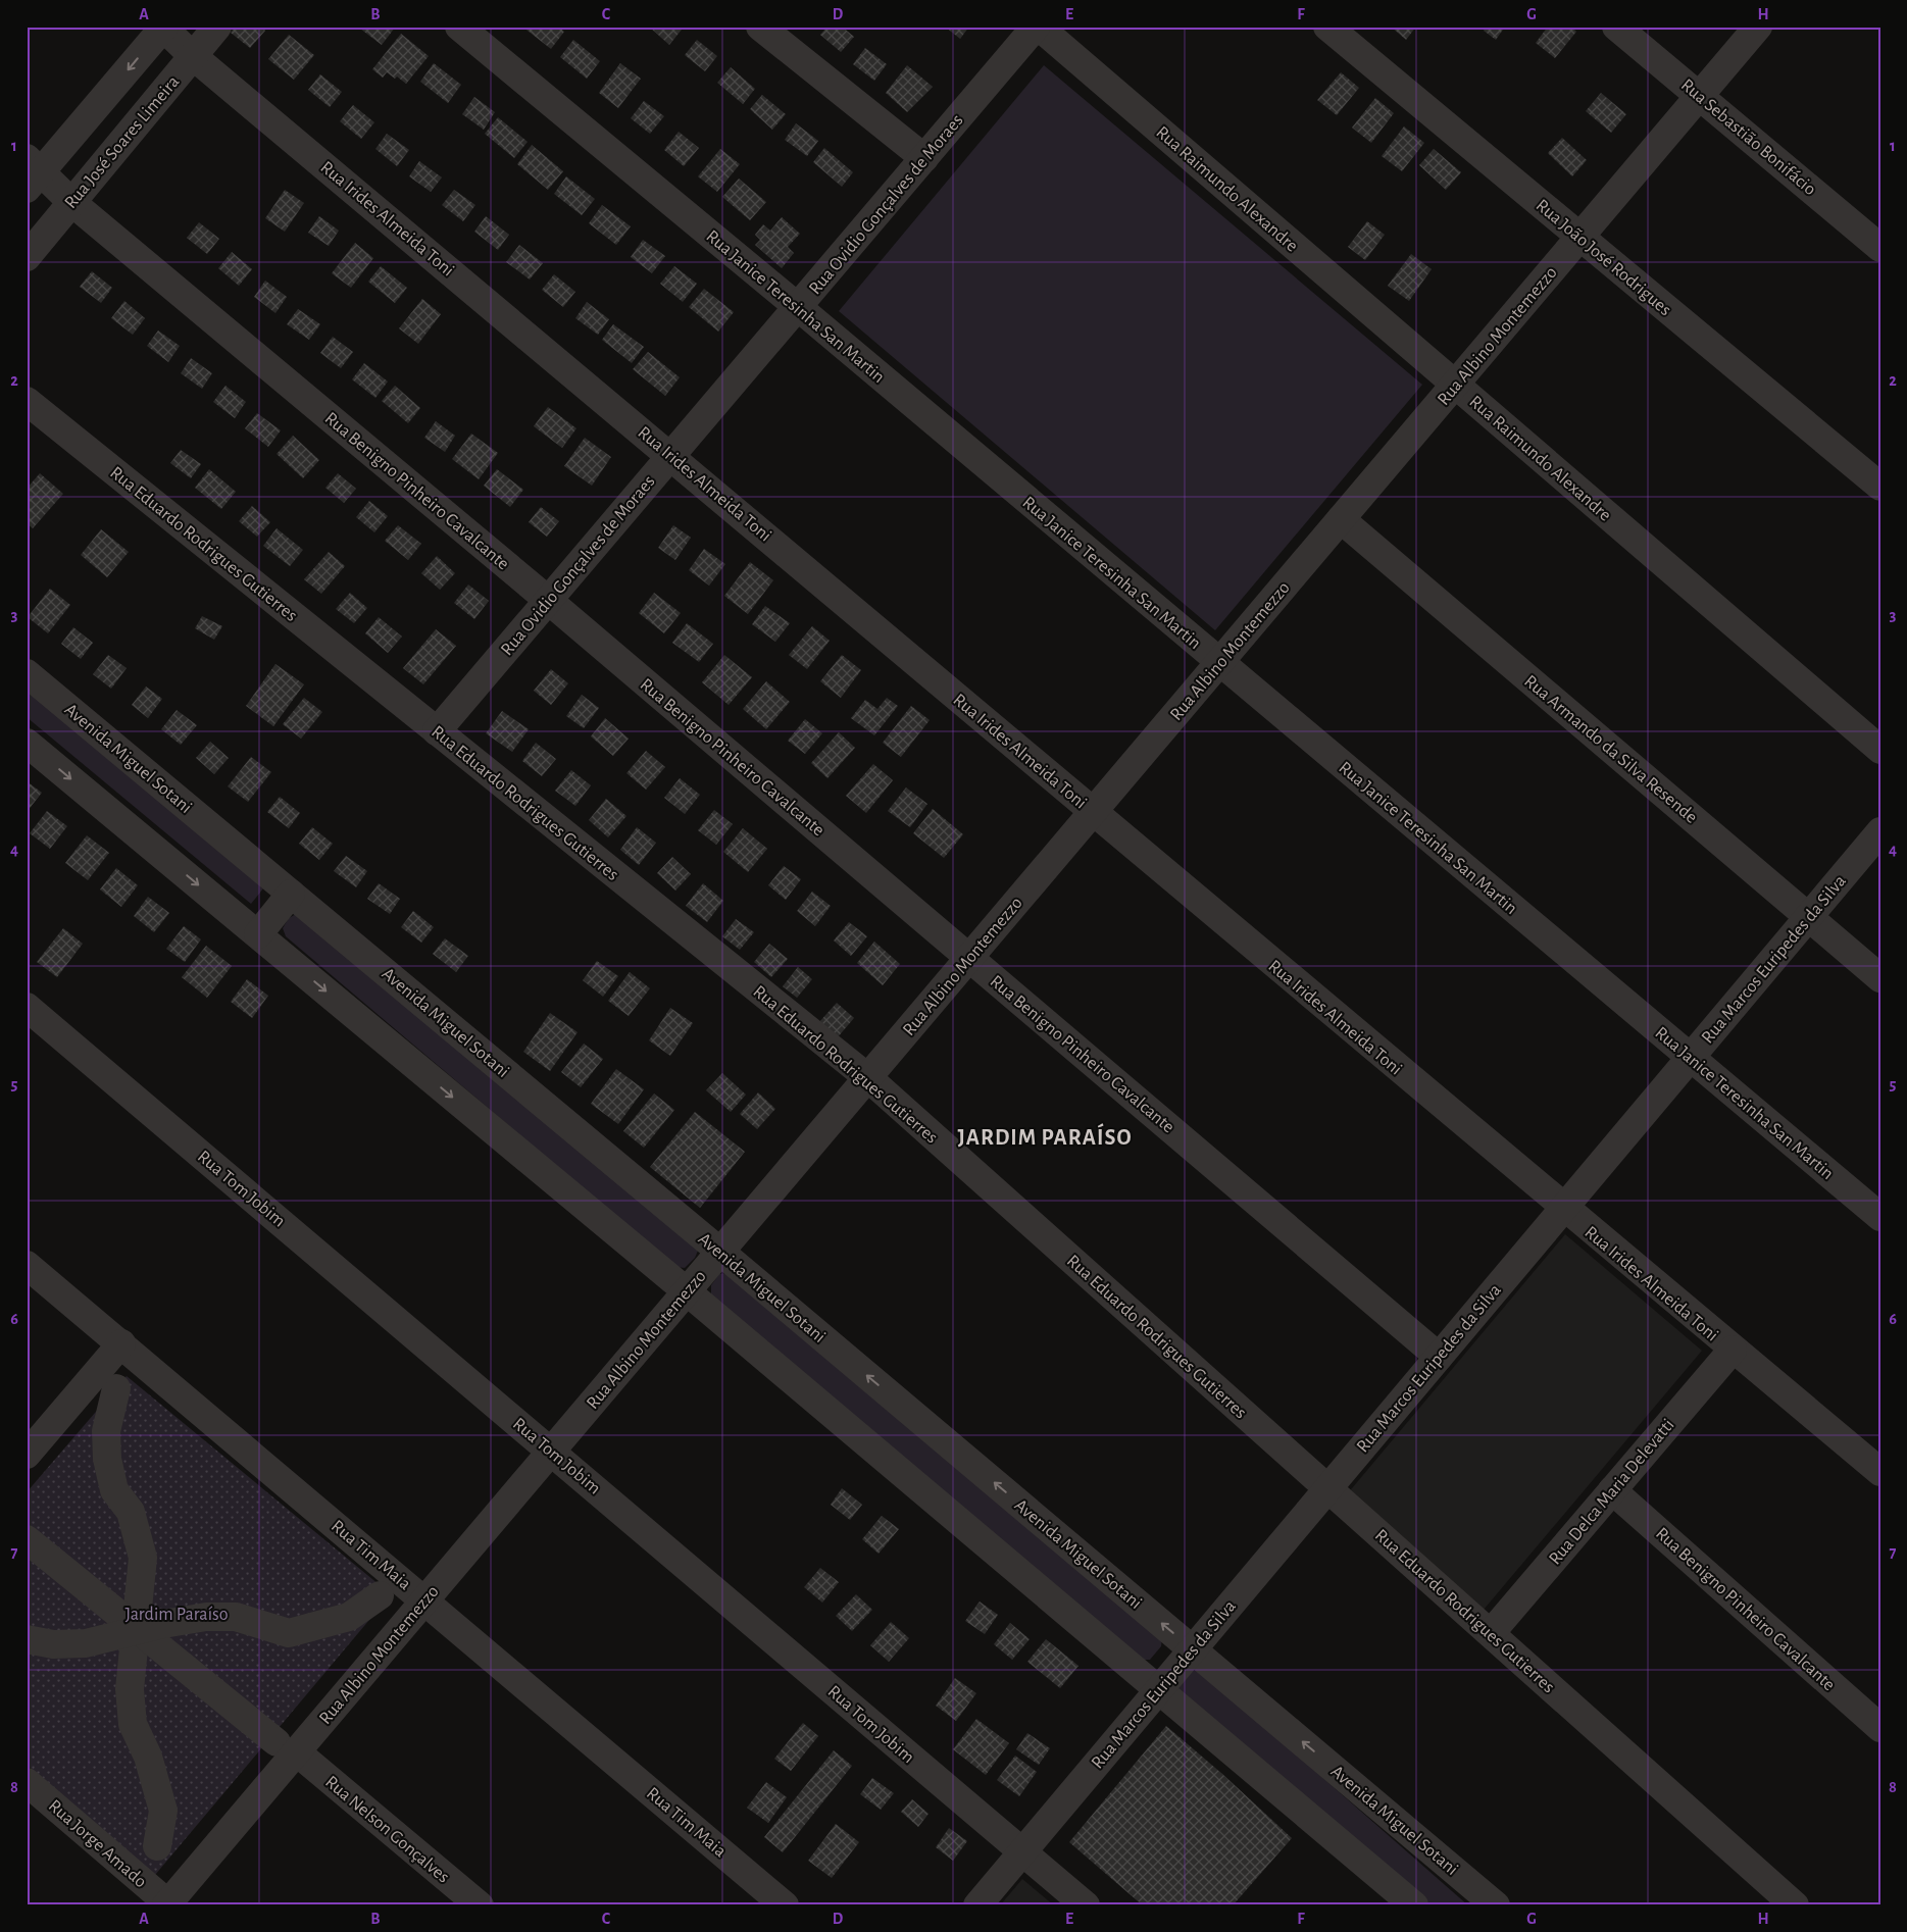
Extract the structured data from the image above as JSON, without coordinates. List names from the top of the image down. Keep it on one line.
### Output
{"streets":{"street":["Rua Sebastião Bonifácio","Rua José Soares Limeira","Rua Raimundo Alexandre","Rua Ovidio Gonçalves de Moraes","Rua Irides Almeida Toni","Rua João José Rodrigues","Rua Janice Teresinha San Martin","Rua Albino Montemezzo","Rua Benigno Pinheiro Cavalcante","Rua Eduardo Rodrigues Gutierres","Rua Armando da Silva Resende","Avenida Miguel Sotani","Rua Marcos Euripedes da Silva","Rua Tom Jobim","Rua Delca Maria Delevatti","Rua Tim Maia","Rua Nelson Gonçalves","Rua Jorge Amado"]},"crossings":[["Rua Sebastião Bonifácio","Rua Albino Montemezzo"],["Rua José Soares Limeira","Rua Irides Almeida Toni"],["Rua José Soares Limeira","Rua Benigno Pinheiro Cavalcante"],["Rua Raimundo Alexandre","Rua Ovidio Gonçalves de Moraes"],["Rua Raimundo Alexandre","Rua Albino Montemezzo"],["Rua Ovidio Gonçalves de Moraes","Rua Irides Almeida Toni"],["Rua Ovidio Gonçalves de Moraes","Rua Janice Teresinha San Martin"],["Rua Ovidio Gonçalves de Moraes","Rua Benigno Pinheiro Cavalcante"],["Rua Ovidio Gonçalves de Moraes","Rua Eduardo Rodrigues Gutierres"],["Rua Irides Almeida Toni","Rua Albino Montemezzo"],["Rua Irides Almeida Toni","Rua Marcos Euripedes da Silva"],["Rua Irides Almeida Toni","Rua Delca Maria Delevatti"],["Rua João José Rodrigues","Rua Albino Montemezzo"],["Rua Janice Teresinha San Martin","Rua Albino Montemezzo"],["Rua Janice Teresinha San Martin","Rua Marcos Euripedes da Silva"],["Rua Albino Montemezzo","Rua Benigno Pinheiro Cavalcante"],["Rua Albino Montemezzo","Rua Eduardo Rodrigues Gutierres"],["Rua Albino Montemezzo","Rua Armando da Silva Resende"],["Rua Albino Montemezzo","Avenida Miguel Sotani"],["Rua Albino Montemezzo","Rua Tom Jobim"],["Rua Albino Montemezzo","Rua Tim Maia"],["Rua Albino Montemezzo","Rua Nelson Gonçalves"],["Rua Albino Montemezzo","Rua Jorge Amado"],["Rua Benigno Pinheiro Cavalcante","Rua Marcos Euripedes da Silva"],["Rua Benigno Pinheiro Cavalcante","Rua Delca Maria Delevatti"],["Rua Eduardo Rodrigues Gutierres","Rua Marcos Euripedes da Silva"],["Rua Eduardo Rodrigues Gutierres","Rua Delca Maria Delevatti"],["Rua Armando da Silva Resende","Rua Marcos Euripedes da Silva"],["Avenida Miguel Sotani","Rua Marcos Euripedes da Silva"],["Rua Marcos Euripedes da Silva","Rua Tom Jobim"]],"districts":["JARDIM PARAÍSO"],"parks":["Jardim Paraíso"],"grid":{"columns":["A","B","C","D","E","F","G","H"],"rows":["1","2","3","4","5","6","7","8"]}}
